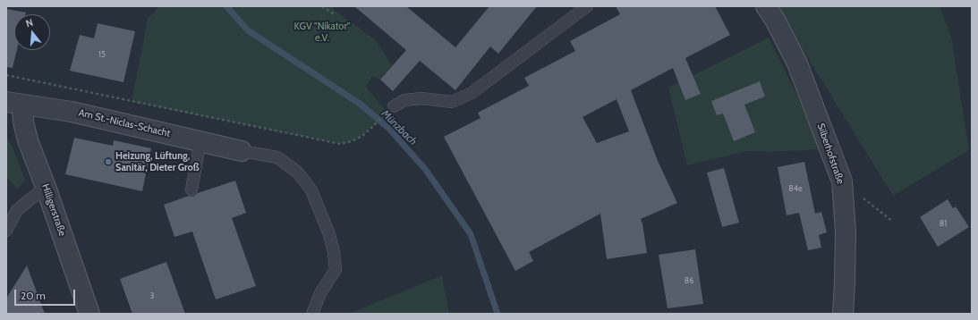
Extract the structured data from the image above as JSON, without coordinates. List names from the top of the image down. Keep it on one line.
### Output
{"streets":{"street":["Am St.-Niclas-Schacht","Silberhofstraße","Hilligerstraße"]},"crossings":[["Am St.-Niclas-Schacht","Hilligerstraße"]],"water":["Münzbach"],"parks":["KGV \"Nikator\" e.V."],"places":["Heizung, Lüftung, Sanitär, Dieter Groß"],"house_numbers":["15","84e","81","86","3"],"scale_bar":"20 m","north":"top"}
